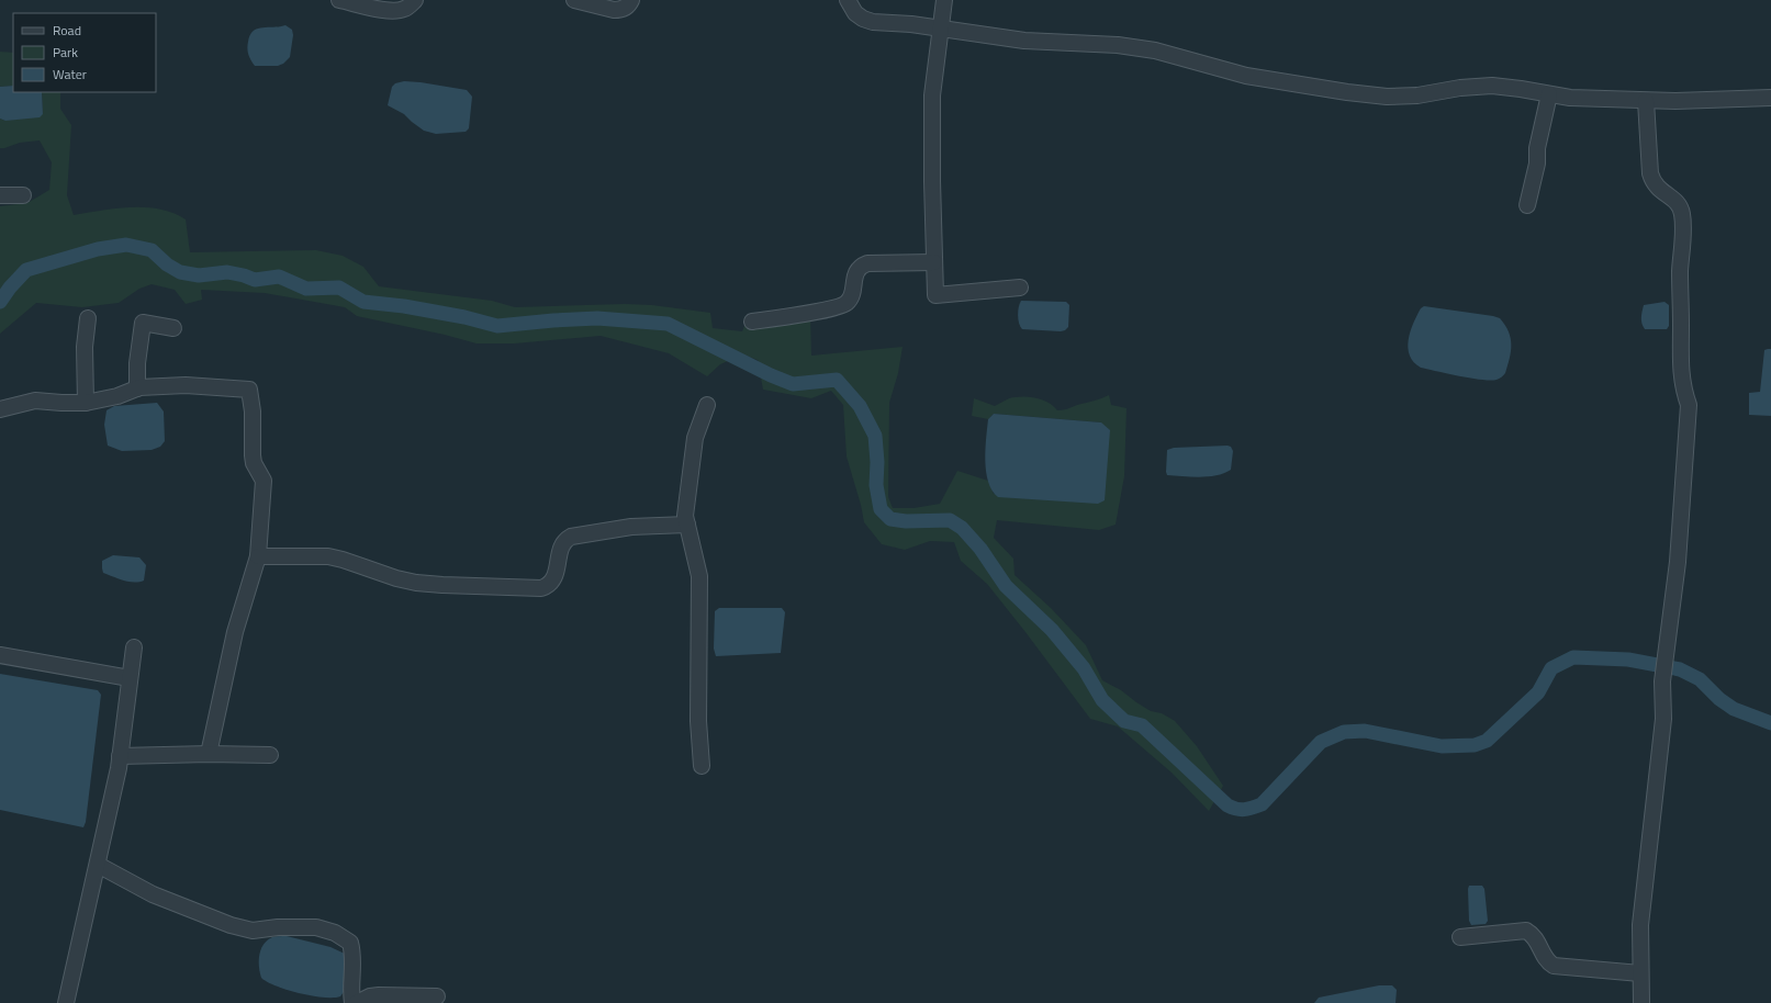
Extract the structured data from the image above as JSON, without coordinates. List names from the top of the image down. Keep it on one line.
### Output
{"legend":["Road","Park","Water"]}
